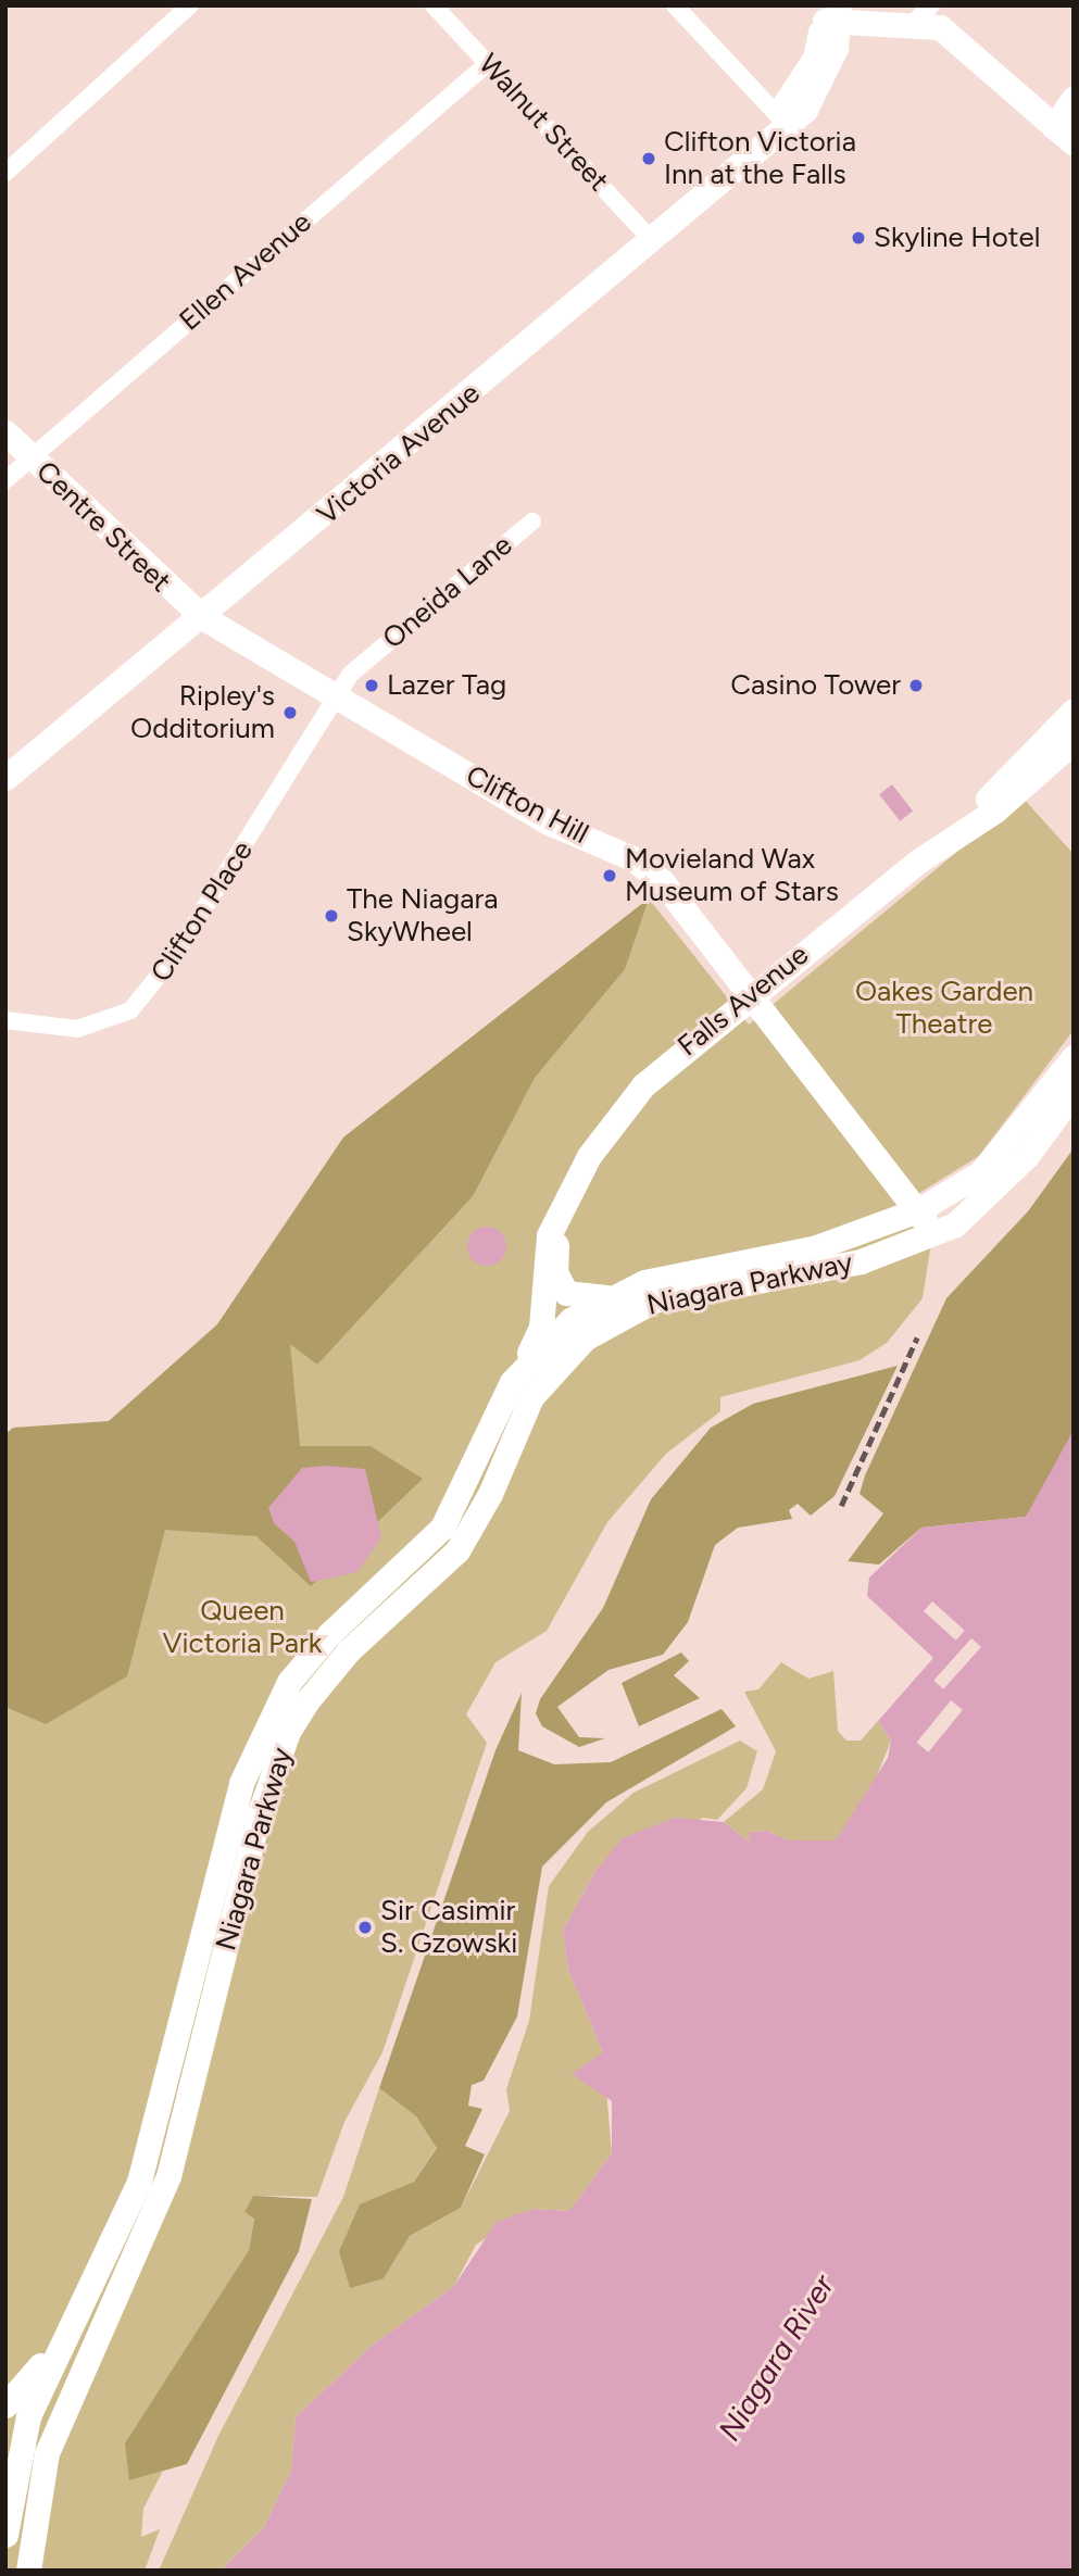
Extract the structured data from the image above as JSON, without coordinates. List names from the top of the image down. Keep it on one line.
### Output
{"streets":{"main road":["Victoria Avenue","Centre Street","Clifton Hill","Falls Avenue","Niagara Parkway"],"street":["Walnut Street","Ellen Avenue","Oneida Lane","Clifton Place"]},"crossings":[["Walnut Street","Ellen Avenue"],["Walnut Street","Victoria Avenue"],["Ellen Avenue","Centre Street"],["Victoria Avenue","Centre Street"],["Victoria Avenue","Clifton Hill"],["Centre Street","Clifton Hill"],["Oneida Lane","Clifton Hill"],["Oneida Lane","Clifton Place"],["Clifton Hill","Clifton Place"],["Clifton Hill","Falls Avenue"],["Clifton Hill","Niagara Parkway"],["Falls Avenue","Niagara Parkway"]],"water":["Niagara River"],"parks":["Oakes Garden Theatre","Queen Victoria Park"],"places":["Clifton Victoria Inn at the Falls","Skyline Hotel","Lazer Tag","Casino Tower","Ripley's Odditorium","Movieland Wax Museum of Stars","The Niagara SkyWheel","Sir Casimir S. Gzowski"]}
